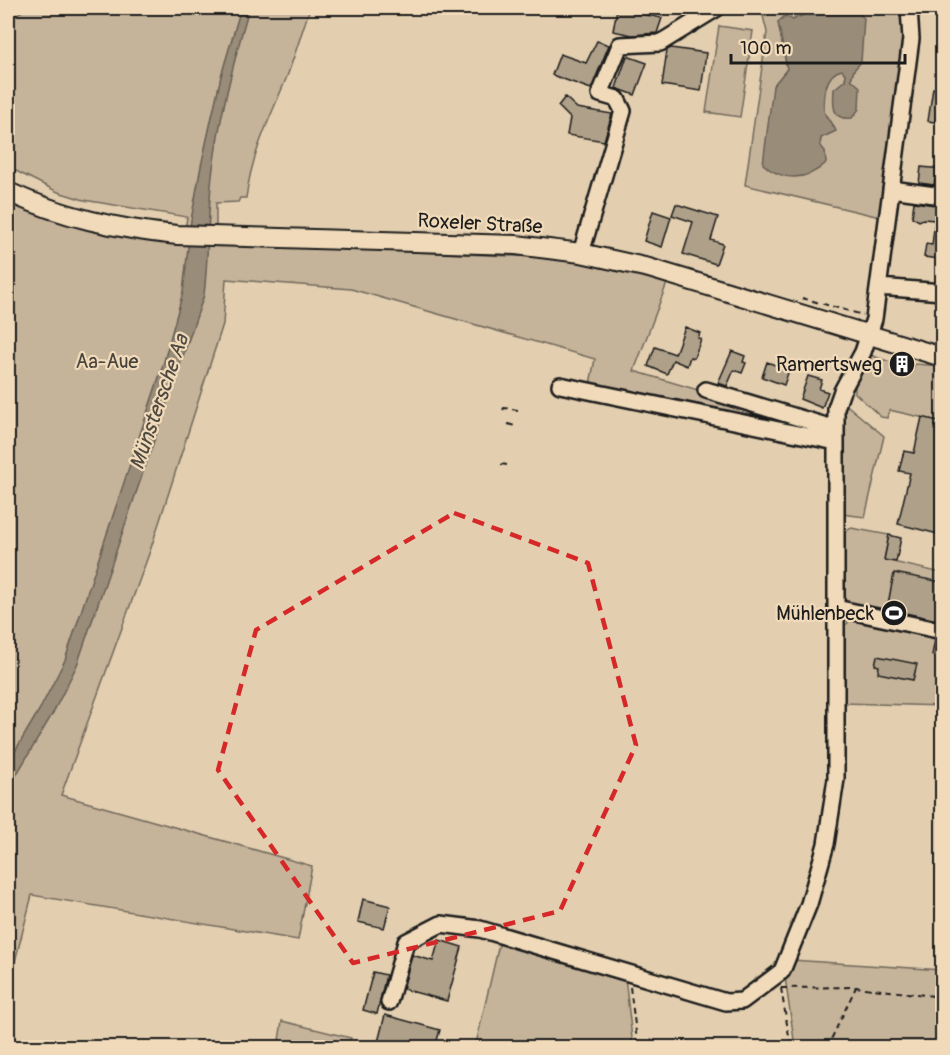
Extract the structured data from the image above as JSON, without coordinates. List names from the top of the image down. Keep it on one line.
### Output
{"streets":{"main road":["Roxeler Straße"]},"water":["Münstersche Aa"],"parks":["Aa-Aue"],"places":{"building":["Ramertsweg"],"sports":["Mühlenbeck"]},"scale_bar":"100 m"}
